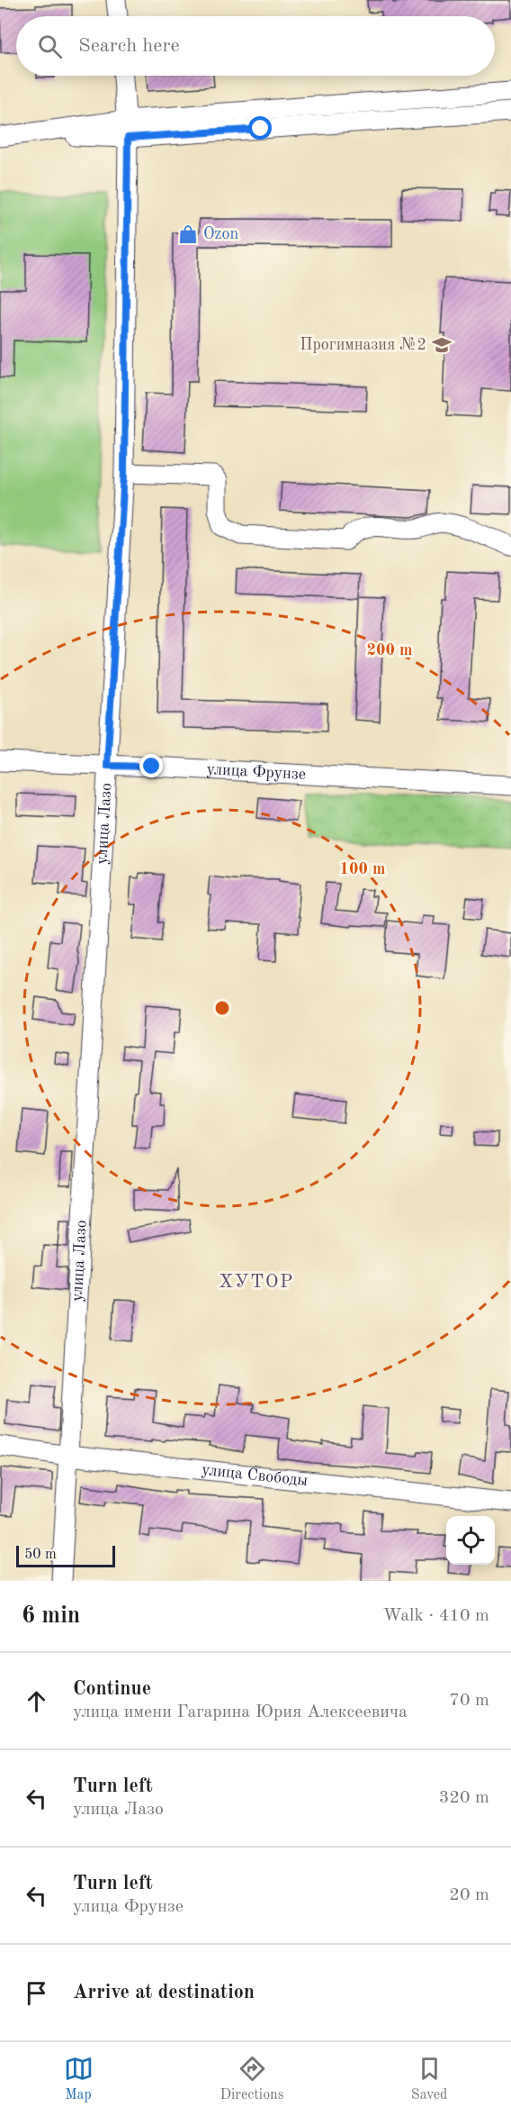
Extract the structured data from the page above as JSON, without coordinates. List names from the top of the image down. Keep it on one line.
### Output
{"streets":{"street":["улица Фрунзе","улица Лазо","улица Свободы"]},"crossings":[["улица Фрунзе","улица Лазо"],["улица Лазо","улица Свободы"]],"districts":["ХУТОР"],"places":{"shop":["Ozon"],"school or university":["Прогимназия №2"]},"scale_bar":"50 m","page":{"search":"Search here","scale":"50 m","heading":["6 min","Walk · 410 m"],"list":[["Continue","улица имени Гагарина Юрия Алексеевича","70 m"],["Turn left","улица Лазо","320 m"],["Turn left","улица Фрунзе","20 m"],"Arrive at destination"],"nav":["Map","Directions","Saved"]},"rings":["200 m","100 m"]}
